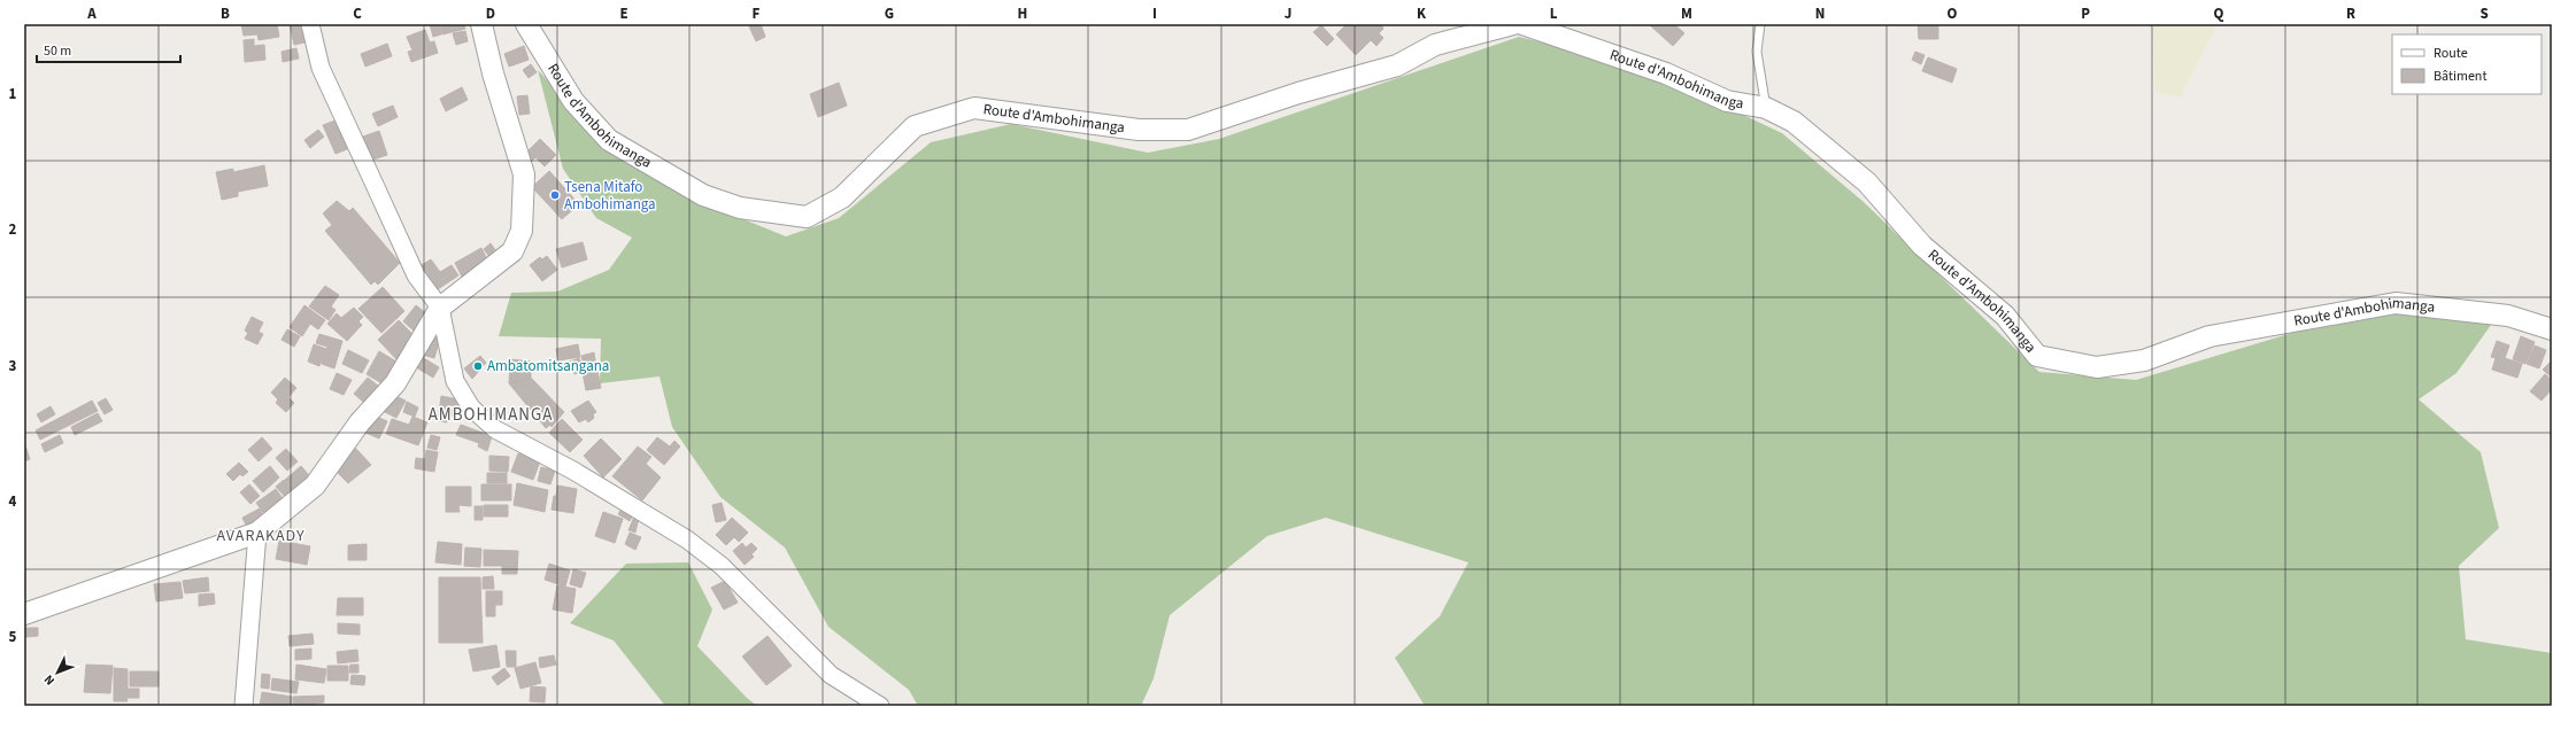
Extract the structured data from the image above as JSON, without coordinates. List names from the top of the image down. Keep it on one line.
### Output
{"streets":{"street":["Route d'Ambohimanga"]},"districts":["AMBOHIMANGA","AVARAKADY"],"places":["Tsena Mitafo Ambohimanga","Ambatomitsangana"],"legend":["Route","Bâtiment"],"scale_bar":"50 m","north":"bottom left","grid":{"columns":["A","B","C","D","E","F","G","H","I","J","K","L","M","N","O","P","Q","R","S"],"rows":["1","2","3","4","5"]}}
